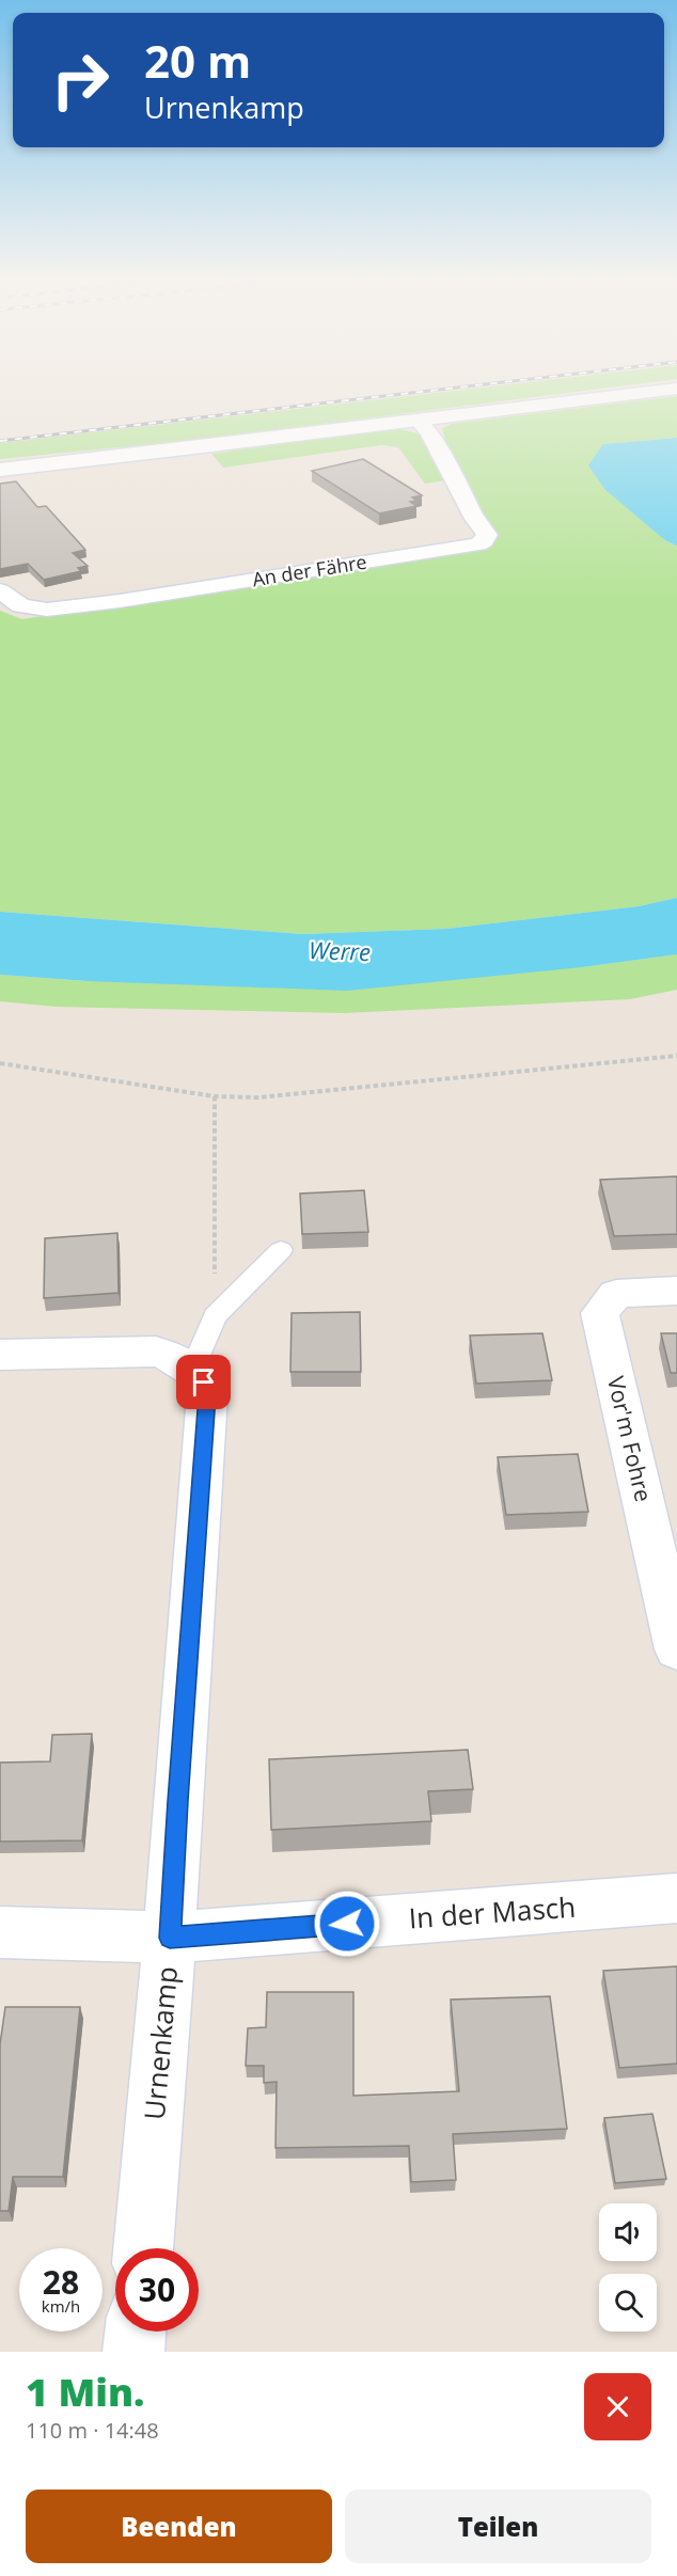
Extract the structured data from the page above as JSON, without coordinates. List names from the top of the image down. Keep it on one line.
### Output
{"streets":{"street":["An der Fähre","Vor'm Fohre","In der Masch","Urnenkamp"]},"crossings":[["In der Masch","Urnenkamp"]],"water":["Werre"],"page":{"turn":["20 m","Urnenkamp"],"speed":"28 km/h","limit":"30","heading":["1 Min.","110 m · 14:48"],"buttons":["Beenden","Teilen"]}}
